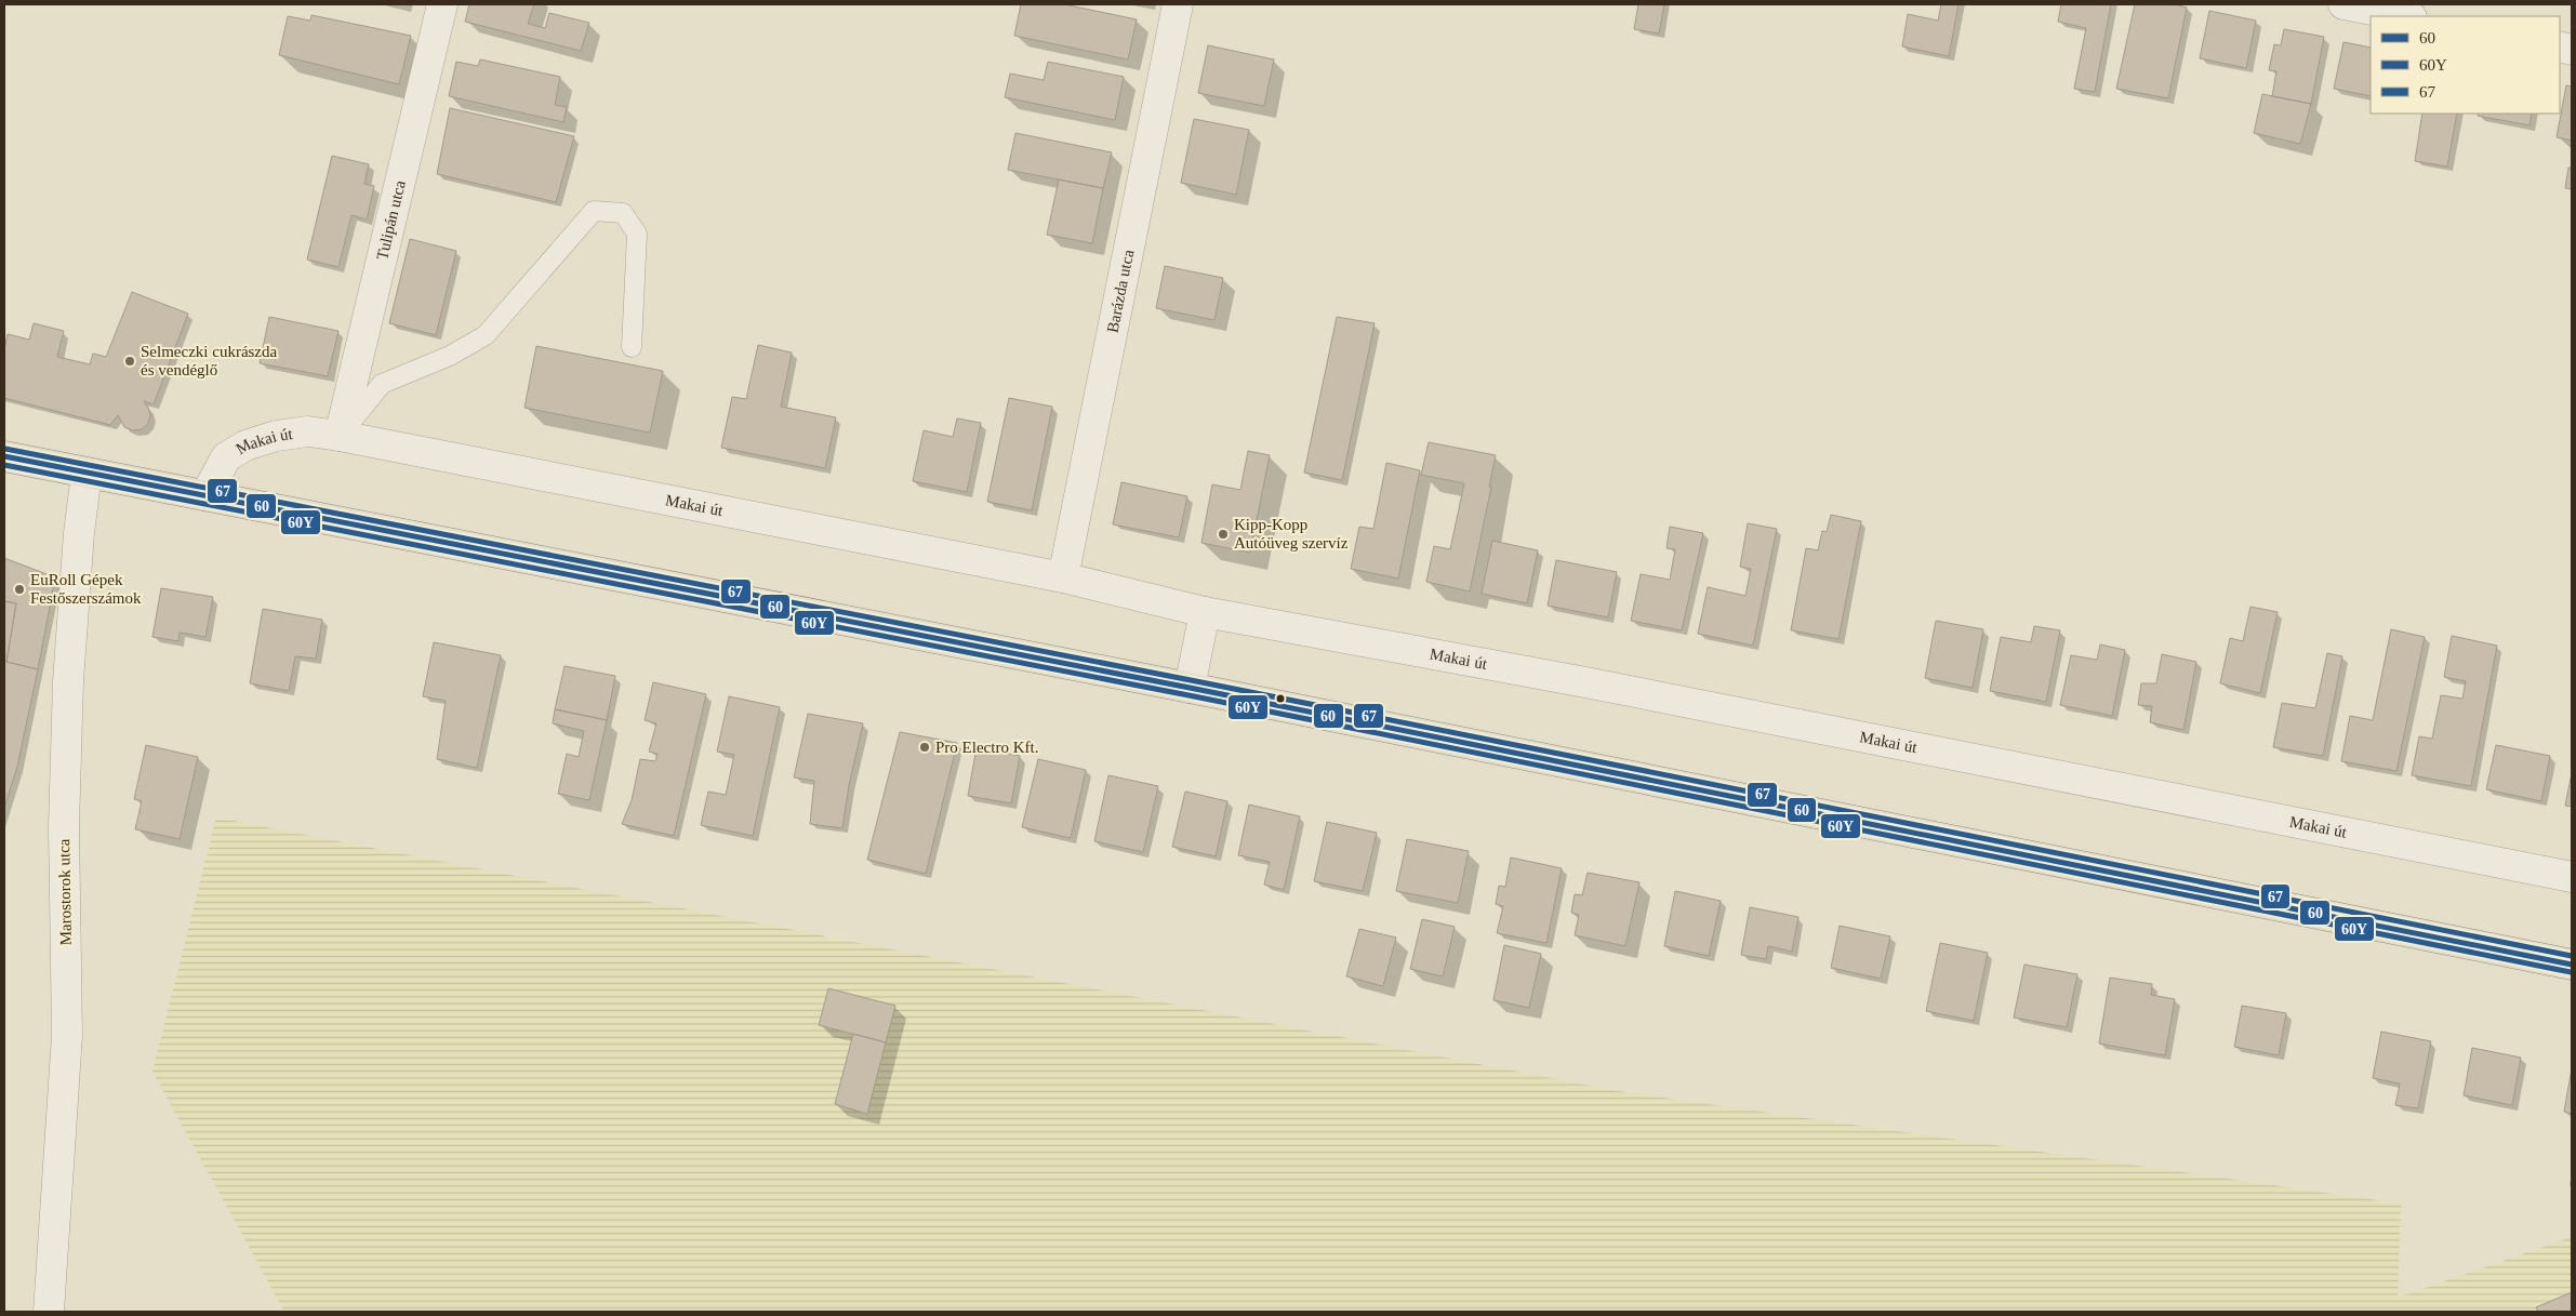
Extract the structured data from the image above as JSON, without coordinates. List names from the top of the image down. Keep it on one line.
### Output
{"streets":{"street":["Tulipán utca","Barázda utca","Makai út","Marostorok utca"]},"crossings":[["Tulipán utca","Makai út"],["Barázda utca","Makai út"]],"places":["Selmeczki cukrászda és vendéglő","Kipp-Kopp Autóüveg szervíz","EuRoll Gépek Festőszerszámok","Pro Electro Kft."],"lines":["transit line 67","transit line 60","transit line 60Y"],"legend":["60","60Y","67"]}
